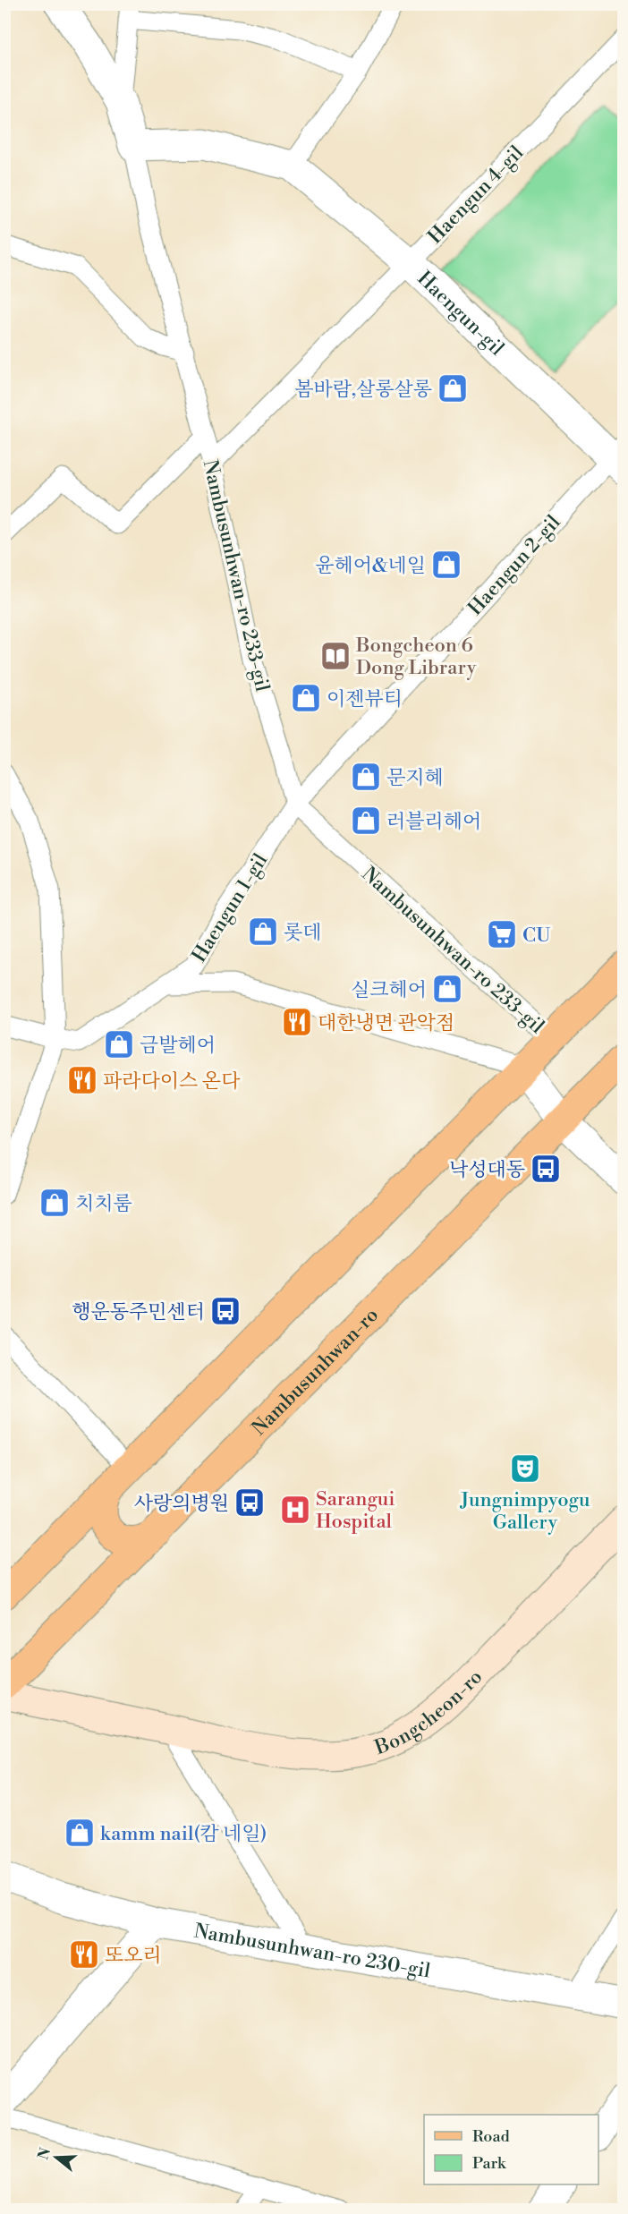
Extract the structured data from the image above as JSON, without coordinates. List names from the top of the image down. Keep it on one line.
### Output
{"streets":{"main road":["Nambusunhwan-ro","Bongcheon-ro"],"street":["Haengun-gil","Nambusunhwan-ro 230-gil"],"lane":["Haengun 4-gil","Haengun 2-gil","Nambusunhwan-ro 233-gil","Haengun 1-gil"]},"crossings":[["Haengun 4-gil","Haengun-gil"],["Haengun 4-gil","Nambusunhwan-ro 233-gil"],["Haengun-gil","Haengun 2-gil"],["Haengun-gil","Nambusunhwan-ro 233-gil"],["Haengun 2-gil","Nambusunhwan-ro 233-gil"],["Haengun 2-gil","Haengun 1-gil"],["Nambusunhwan-ro 233-gil","Haengun 1-gil"]],"places":{"shop":["봄바람,살롱살롱","윤헤어&네일","이젠뷰티","문지혜","러블리헤어","롯데","실크헤어","금발헤어","치치룸","kamm nail(캄 네일)"],"library":["Bongcheon 6 Dong Library"],"supermarket":["CU"],"restaurant":["대한냉면 관악점","파라다이스 온다","또오리"],"bus stop":["낙성대동","행운동주민센터","사랑의병원"],"theatre":["Jungnimpyogu Gallery"],"hospital":["Sarangui Hospital"]},"legend":["Road","Park"],"north":"left"}
